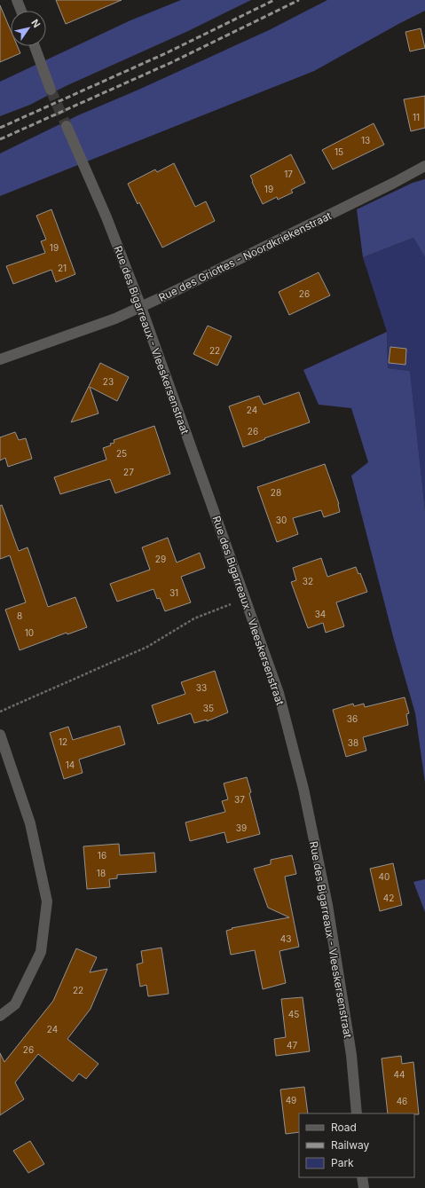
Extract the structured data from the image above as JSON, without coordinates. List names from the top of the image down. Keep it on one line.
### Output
{"streets":{"street":["Rue des Griottes - Noordkriekenstraat","Rue des Bigarreaux - Vleeskersenstraat"]},"crossings":[["Rue des Griottes - Noordkriekenstraat","Rue des Bigarreaux - Vleeskersenstraat"]],"house_numbers":["11","13","15","17","19","19","21","26","22","23","24","26","25","27","28","30","29","32","31","34","8","10","33","35","36","12","38","14","37","39","16","18","40","42","43","22","45","24","47","26","44","49","46"],"legend":["Road","Railway","Park"],"north":"top right"}
